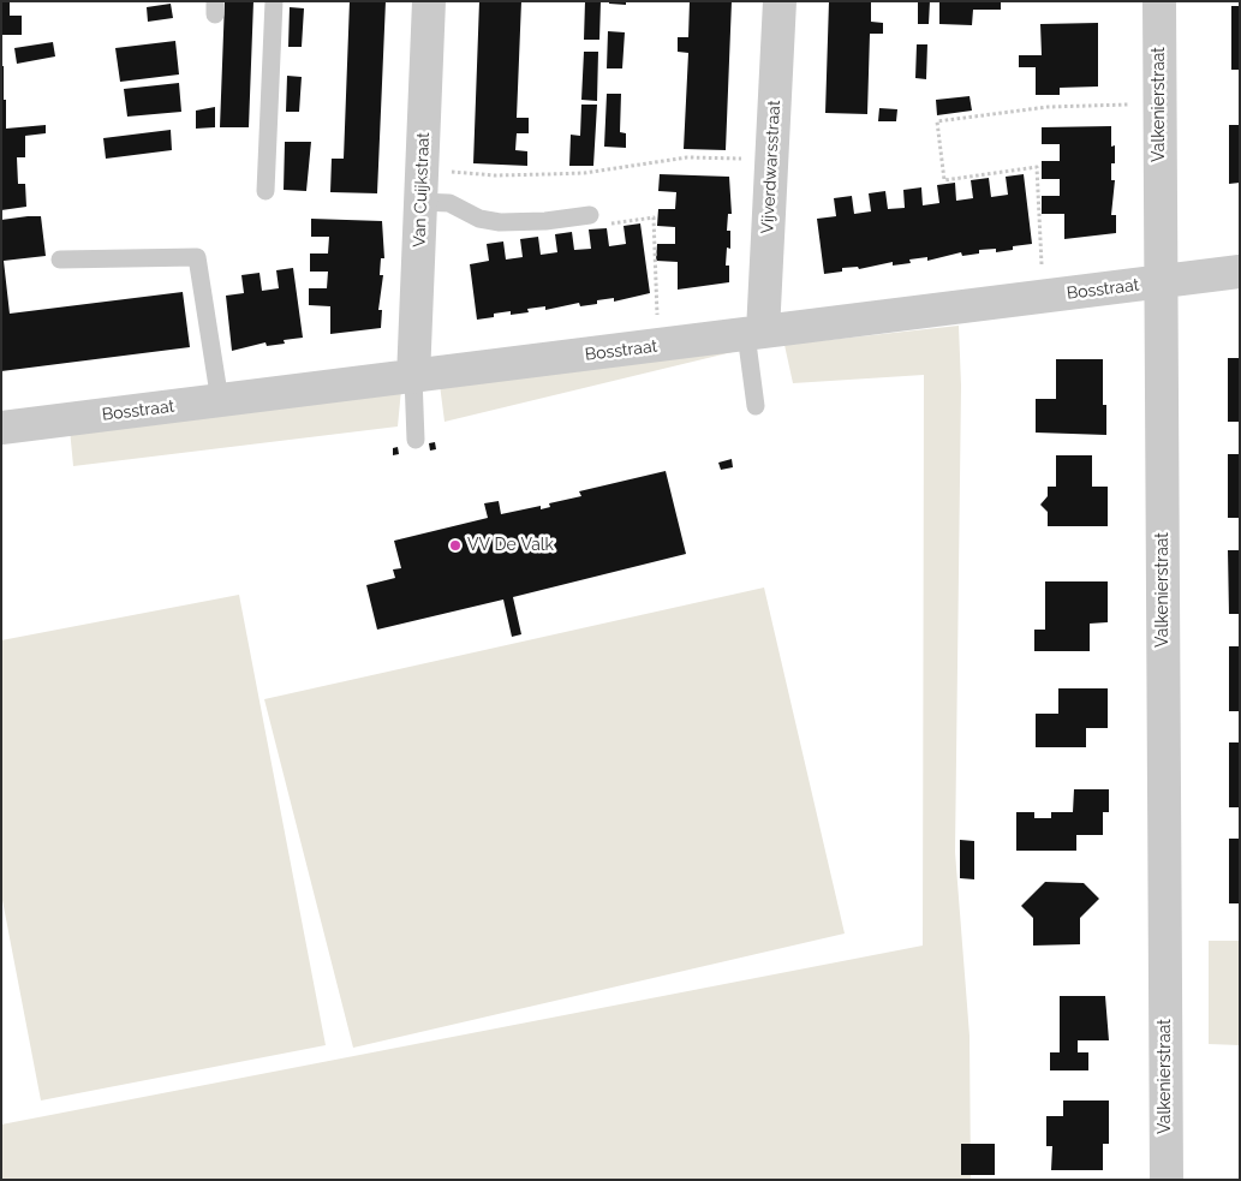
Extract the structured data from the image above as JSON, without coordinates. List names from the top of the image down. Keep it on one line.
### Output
{"streets":{"street":["Valkenierstraat","Vijverdwarsstraat","Van Cuijkstraat","Bosstraat"]},"crossings":[["Valkenierstraat","Bosstraat"],["Vijverdwarsstraat","Bosstraat"],["Van Cuijkstraat","Bosstraat"]],"places":["VV De Valk"]}
